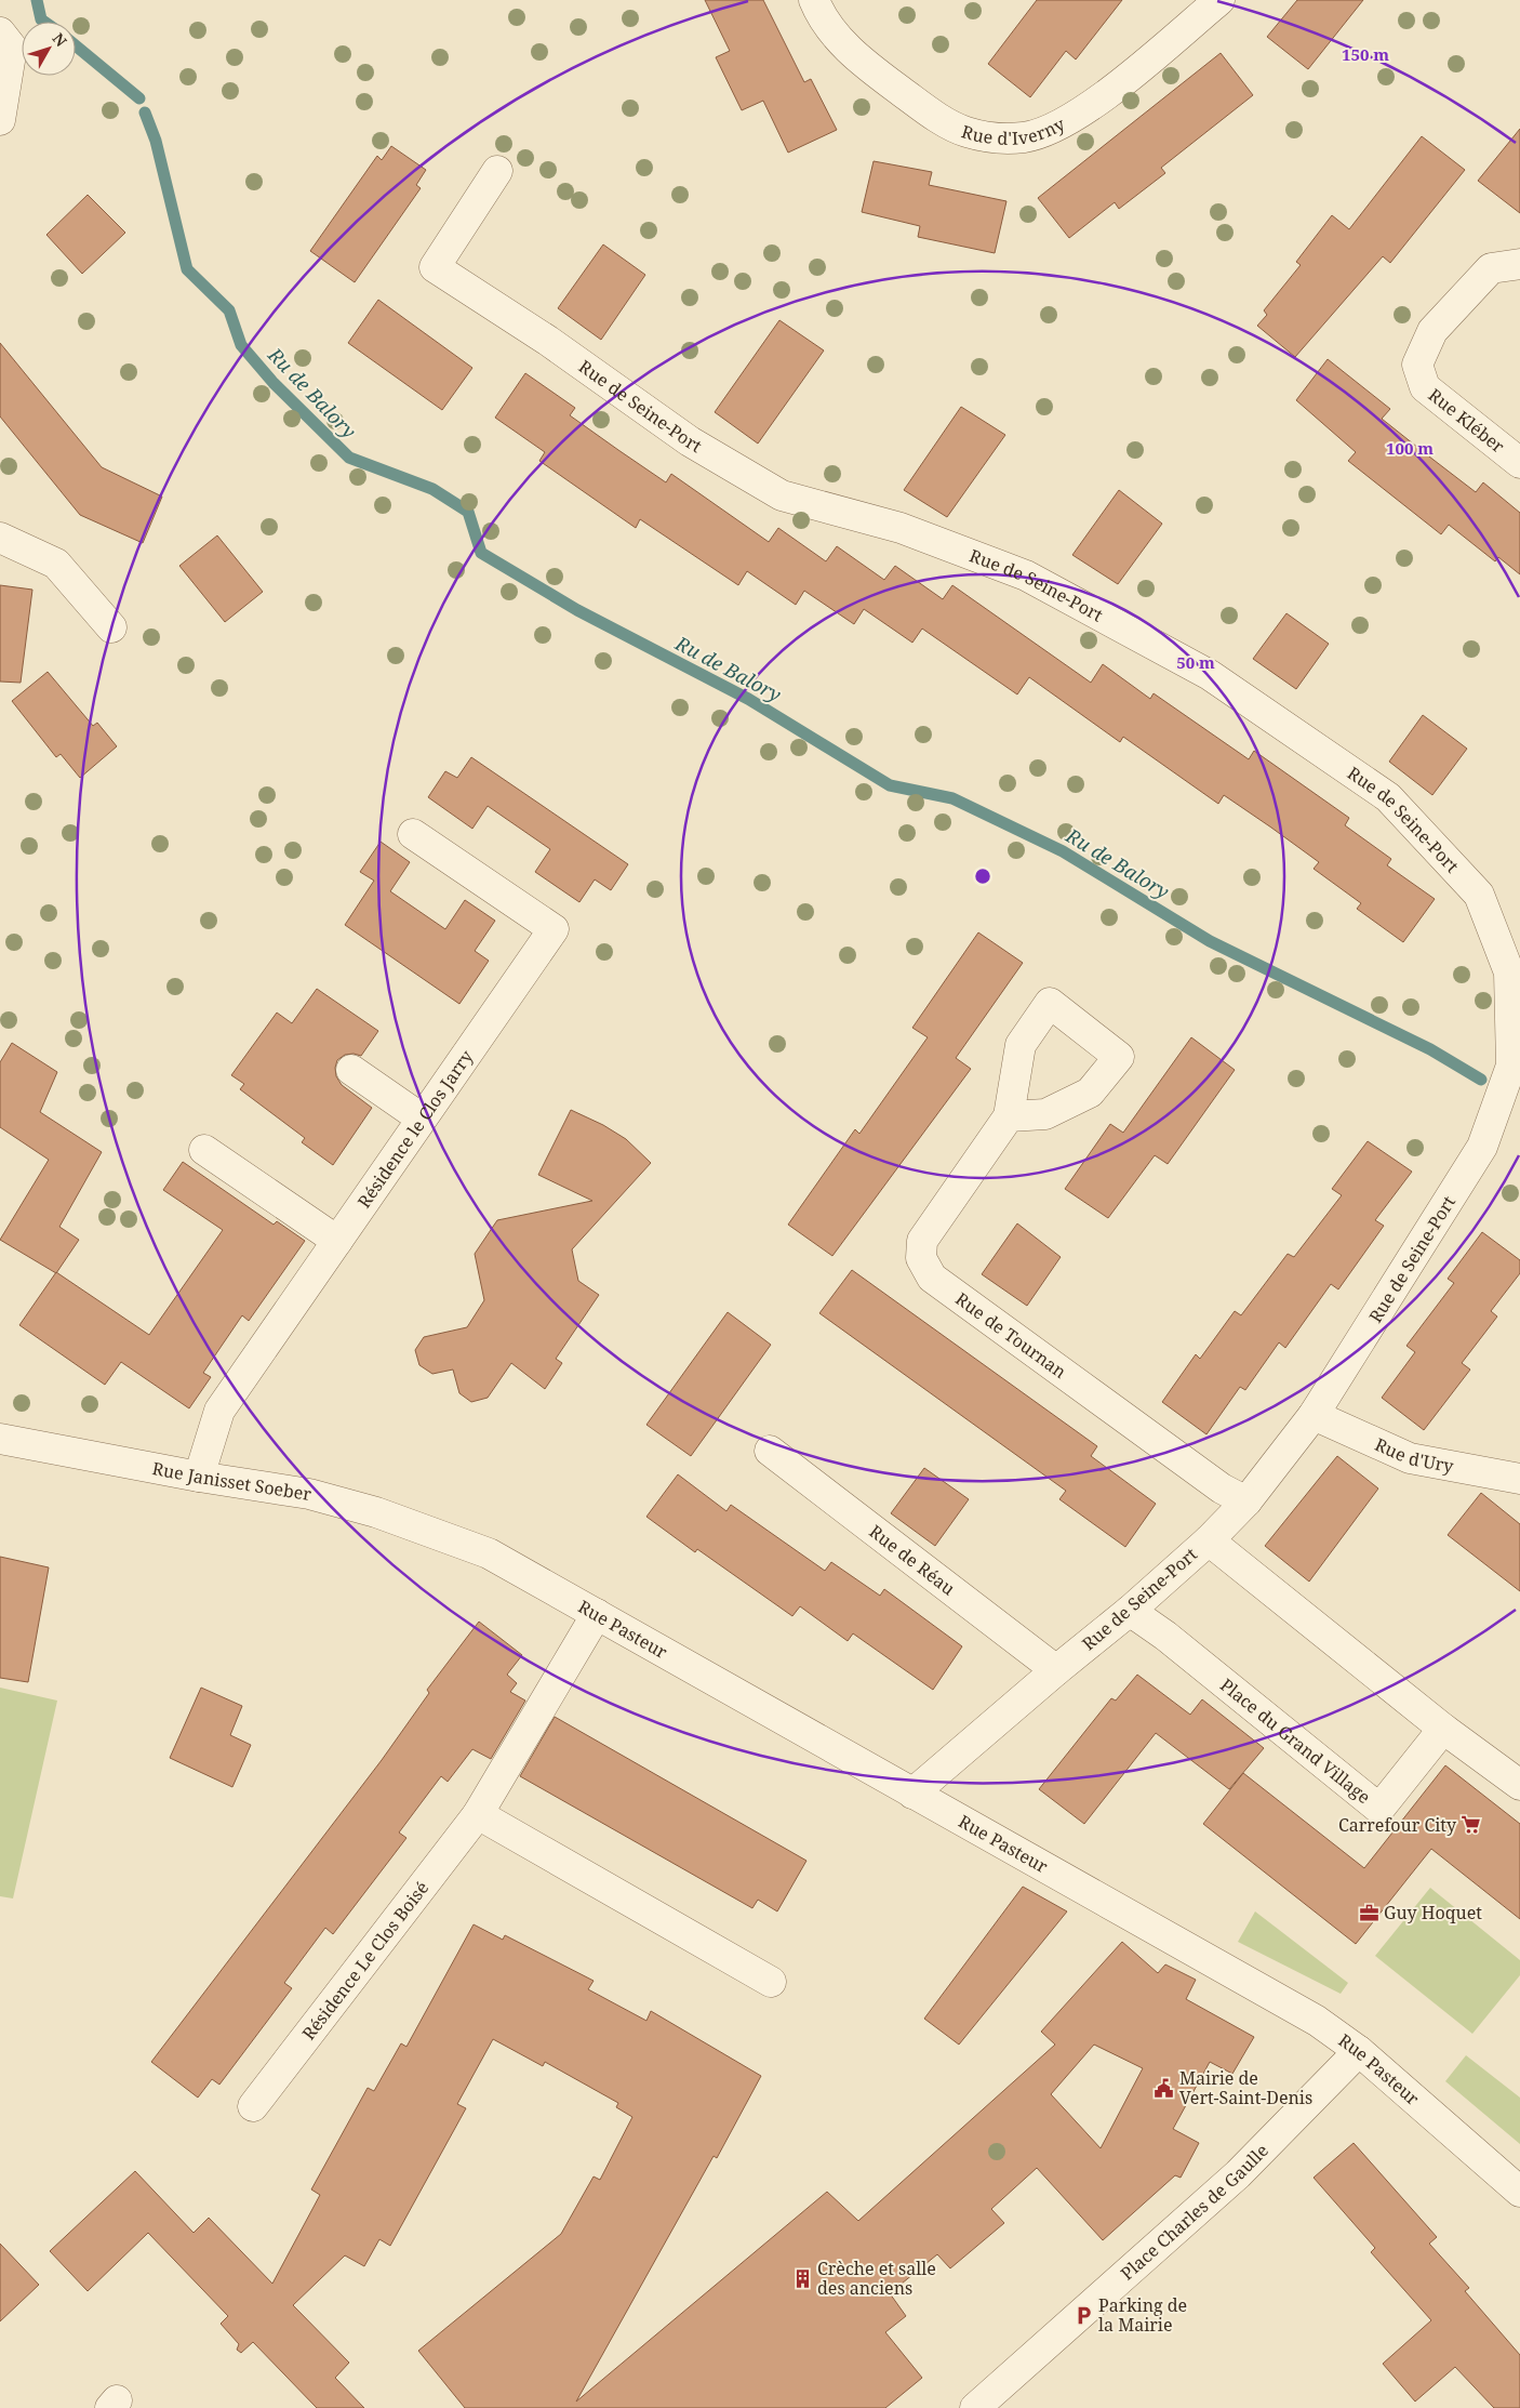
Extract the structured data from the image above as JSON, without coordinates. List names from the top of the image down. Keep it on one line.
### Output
{"streets":{"street":["Rue d'Iverny","Rue de Seine-Port","Rue Kléber","Résidence le Clos Jarry","Rue de Tournan","Rue d'Ury","Rue Janisset Soeber","Rue de Réau","Rue Pasteur","Place du Grand Village","Résidence Le Clos Boisé","Place Charles de Gaulle"]},"crossings":[["Rue de Seine-Port","Rue de Tournan"],["Rue de Seine-Port","Rue d'Ury"],["Rue de Seine-Port","Rue de Réau"],["Rue de Seine-Port","Rue Pasteur"],["Rue de Seine-Port","Place du Grand Village"],["Résidence le Clos Jarry","Rue Janisset Soeber"],["Rue Janisset Soeber","Rue Pasteur"],["Rue Pasteur","Résidence Le Clos Boisé"],["Rue Pasteur","Place Charles de Gaulle"]],"water":["Ru de Balory"],"places":{"supermarket":["Carrefour City"],"office":["Guy Hoquet"],"public building":["Mairie de Vert-Saint-Denis"],"building":["Crèche et salle des anciens"],"parking":["Parking de la Mairie"]},"north":"top right","rings":["150 m","100 m","50 m"]}
